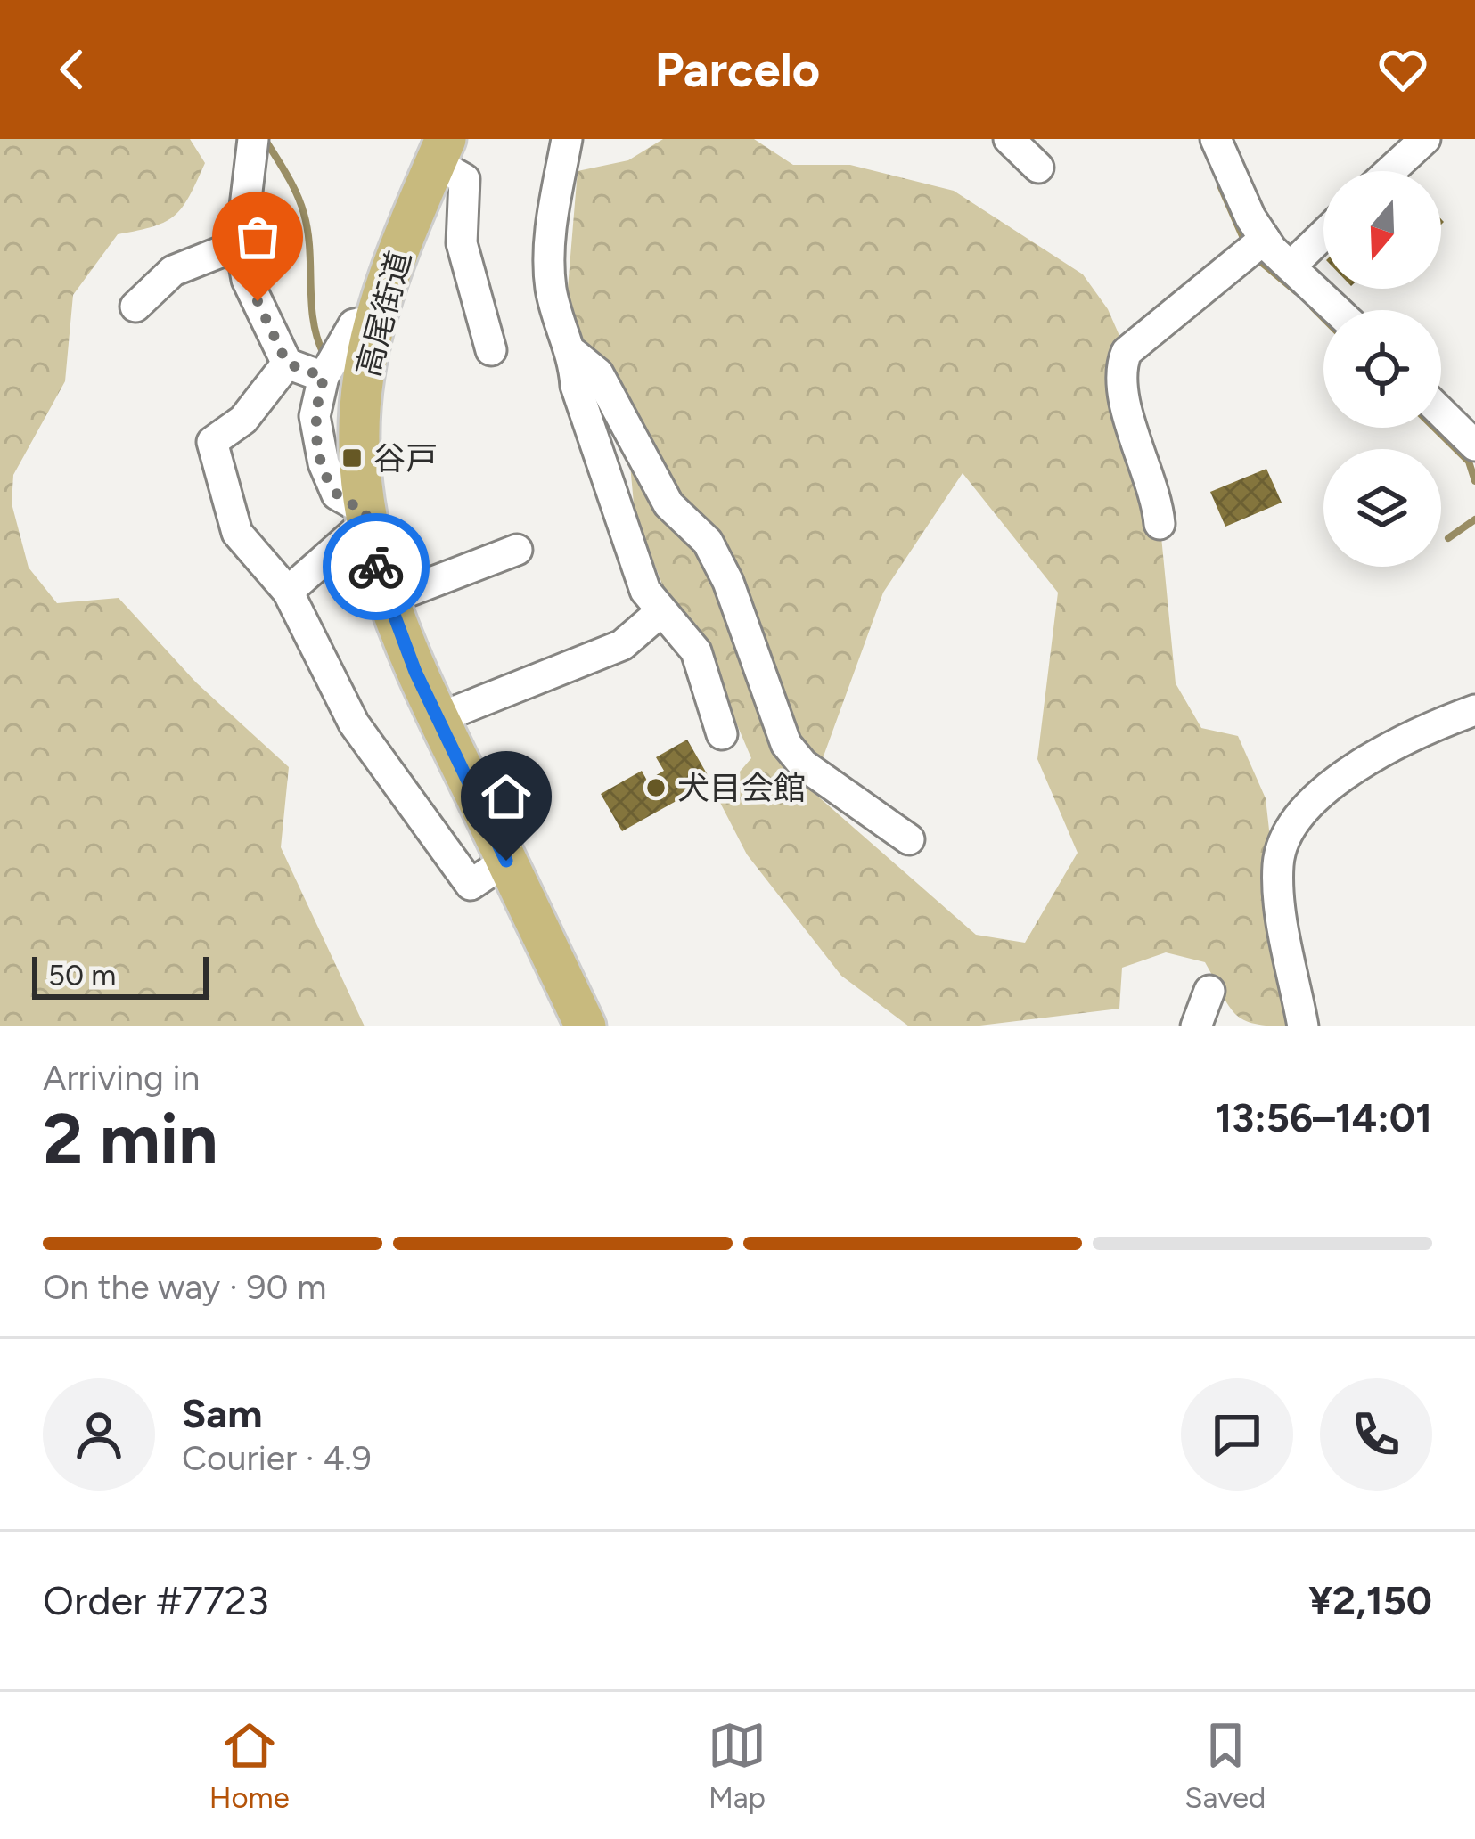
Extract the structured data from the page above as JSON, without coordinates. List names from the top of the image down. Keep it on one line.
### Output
{"streets":{"main road":["高尾街道"]},"places":{"transit":["谷戸"],"other":["犬目会館"]},"scale_bar":"50 m","north":"bottom","page":{"header":"Parcelo","scale":"50 m","heading":["2 min","Arriving in","13:56–14:01"],"panel":["Sam","Courier · 4.9","Order #7723","¥2,150"],"bar":"On the way · 90 m","tabs":["Home","Map","Saved"]}}
